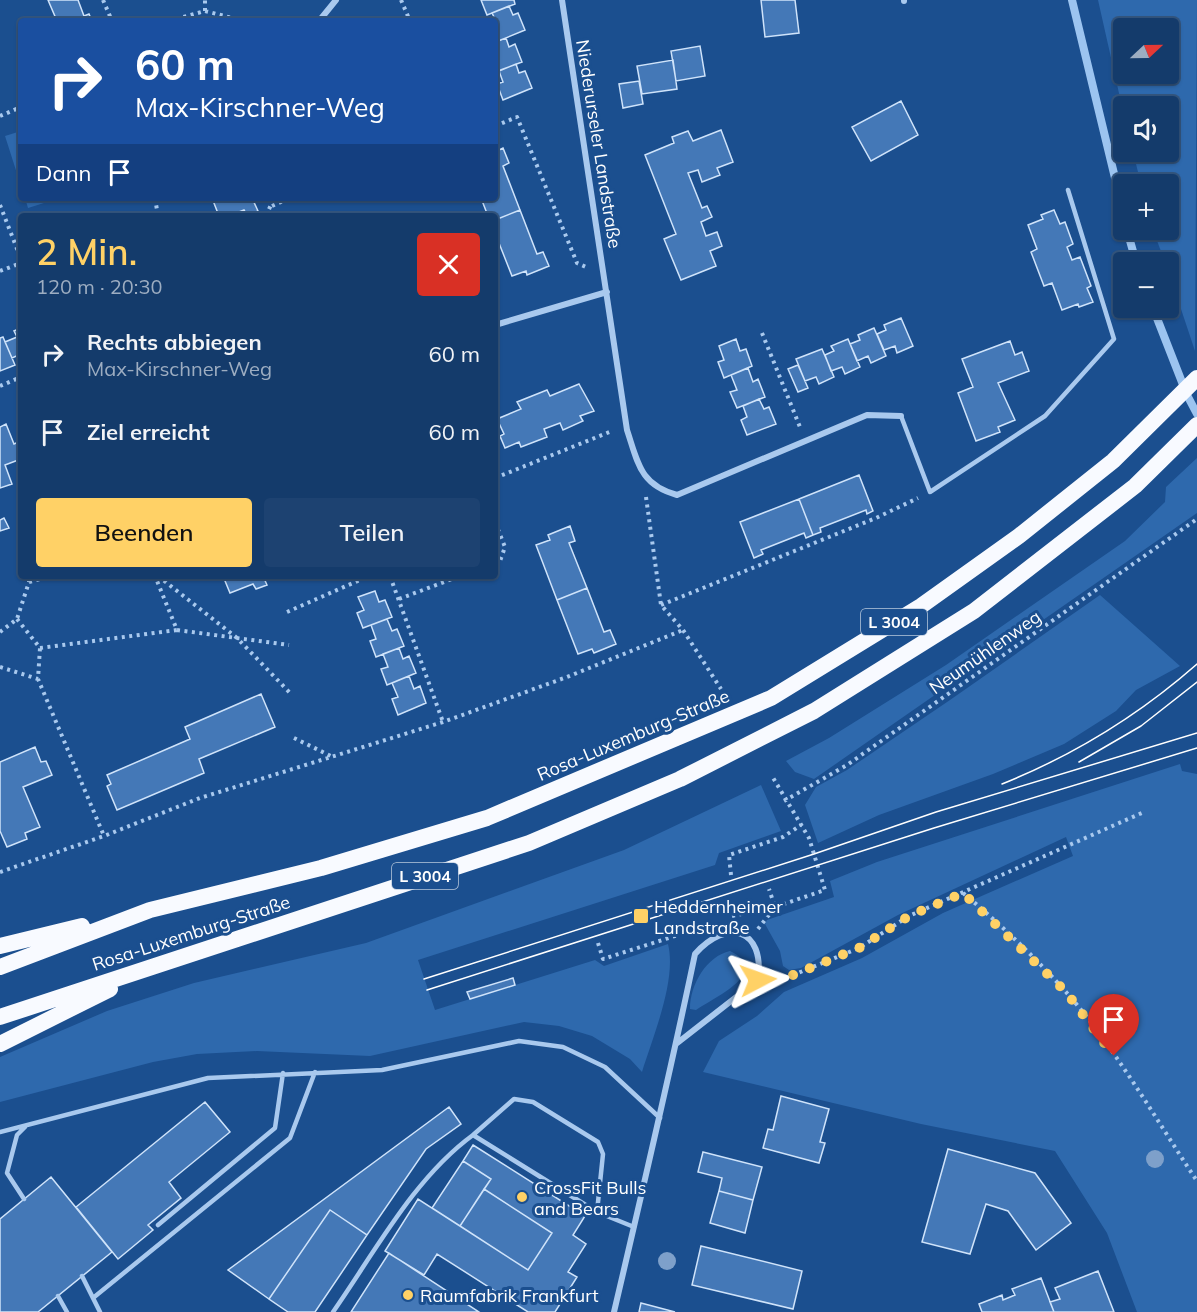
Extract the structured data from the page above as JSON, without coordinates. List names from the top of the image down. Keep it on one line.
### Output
{"streets":{"highway":["L 3004","Rosa-Luxemburg-Straße"],"street":["Niederurseler Landstraße"],"path":["Neumühlenweg"]},"places":{"transit":["Heddernheimer Landstraße"],"other":["CrossFit Bulls and Bears","Raumfabrik Frankfurt"]},"north":"right","page":{"map_buttons":["+","−"],"turn":["60 m","Max-Kirschner-Weg"],"then":"Dann","heading":["2 Min.","120 m · 20:30"],"list":[{"name":"Rechts abbiegen","note":"Max-Kirschner-Weg","value":"60 m"},{"name":"Ziel erreicht","value":"60 m"}],"buttons":["Beenden","Teilen"]}}
